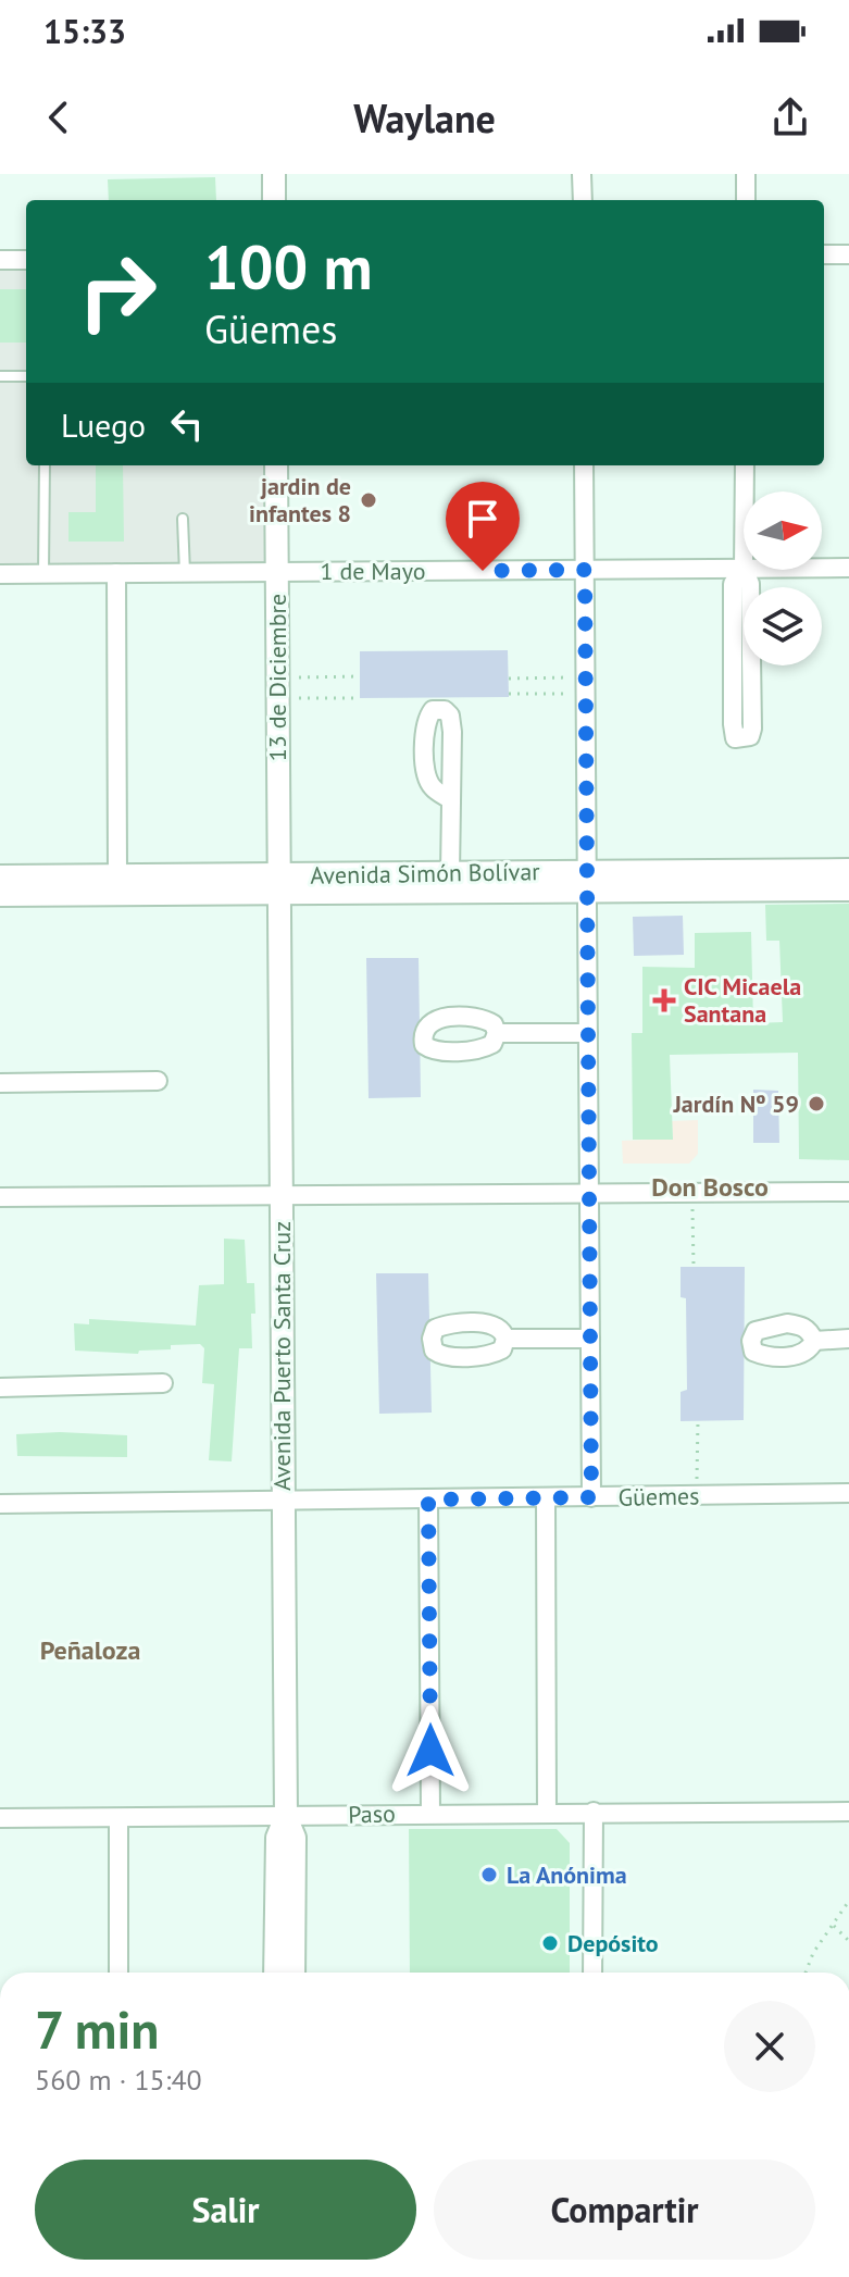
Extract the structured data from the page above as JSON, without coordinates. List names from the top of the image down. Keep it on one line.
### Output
{"streets":{"street":["1 de Mayo","13 de Diciembre","Avenida Simón Bolívar","Avenida Puerto Santa Cruz","Güemes","Paso"]},"crossings":[["1 de Mayo","13 de Diciembre"],["13 de Diciembre","Avenida Simón Bolívar"],["13 de Diciembre","Avenida Puerto Santa Cruz"],["Avenida Simón Bolívar","Avenida Puerto Santa Cruz"],["Avenida Puerto Santa Cruz","Güemes"],["Avenida Puerto Santa Cruz","Paso"]],"districts":["Don Bosco","Peñaloza"],"places":{"other":["jardin de infantes 8","Jardín Nº 59","La Anónima","Depósito"],"health":["CIC Micaela Santana"]},"north":"right","page":{"status":"15:33","header":"Waylane","turn":["100 m","Güemes"],"then":"Luego","heading":["7 min","560 m · 15:40"],"buttons":["Salir","Compartir"]}}
